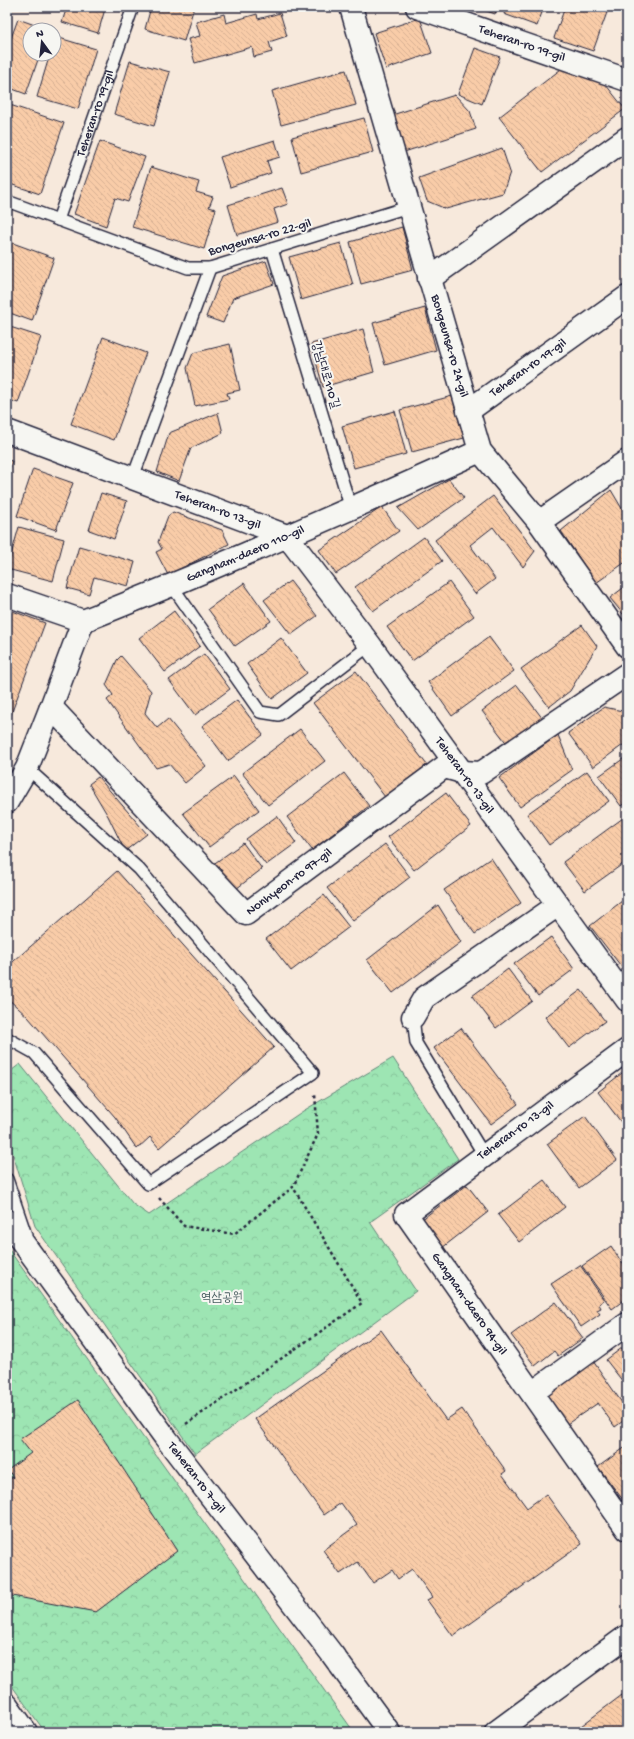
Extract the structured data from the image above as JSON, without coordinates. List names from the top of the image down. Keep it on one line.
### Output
{"streets":{"street":["Teheran-ro 19-gil","Bongeunsa-ro 24-gil","Teheran-ro 13-gil","Gangnam-daero 110-gil","Nonhyeon-ro 97-gil","Gangnam-daero 94-gil","Teheran-ro 7-gil"],"lane":["Bongeunsa-ro 22-gil","강남대로110길"]},"crossings":[["Teheran-ro 19-gil","Bongeunsa-ro 22-gil"],["Teheran-ro 19-gil","Bongeunsa-ro 24-gil"],["Bongeunsa-ro 22-gil","Bongeunsa-ro 24-gil"],["Bongeunsa-ro 22-gil","강남대로110길"],["Bongeunsa-ro 24-gil","Gangnam-daero 110-gil"],["강남대로110길","Gangnam-daero 110-gil"],["Teheran-ro 13-gil","Gangnam-daero 110-gil"],["Teheran-ro 13-gil","Nonhyeon-ro 97-gil"],["Teheran-ro 13-gil","Gangnam-daero 94-gil"]],"parks":["역삼공원"],"north":"top"}
